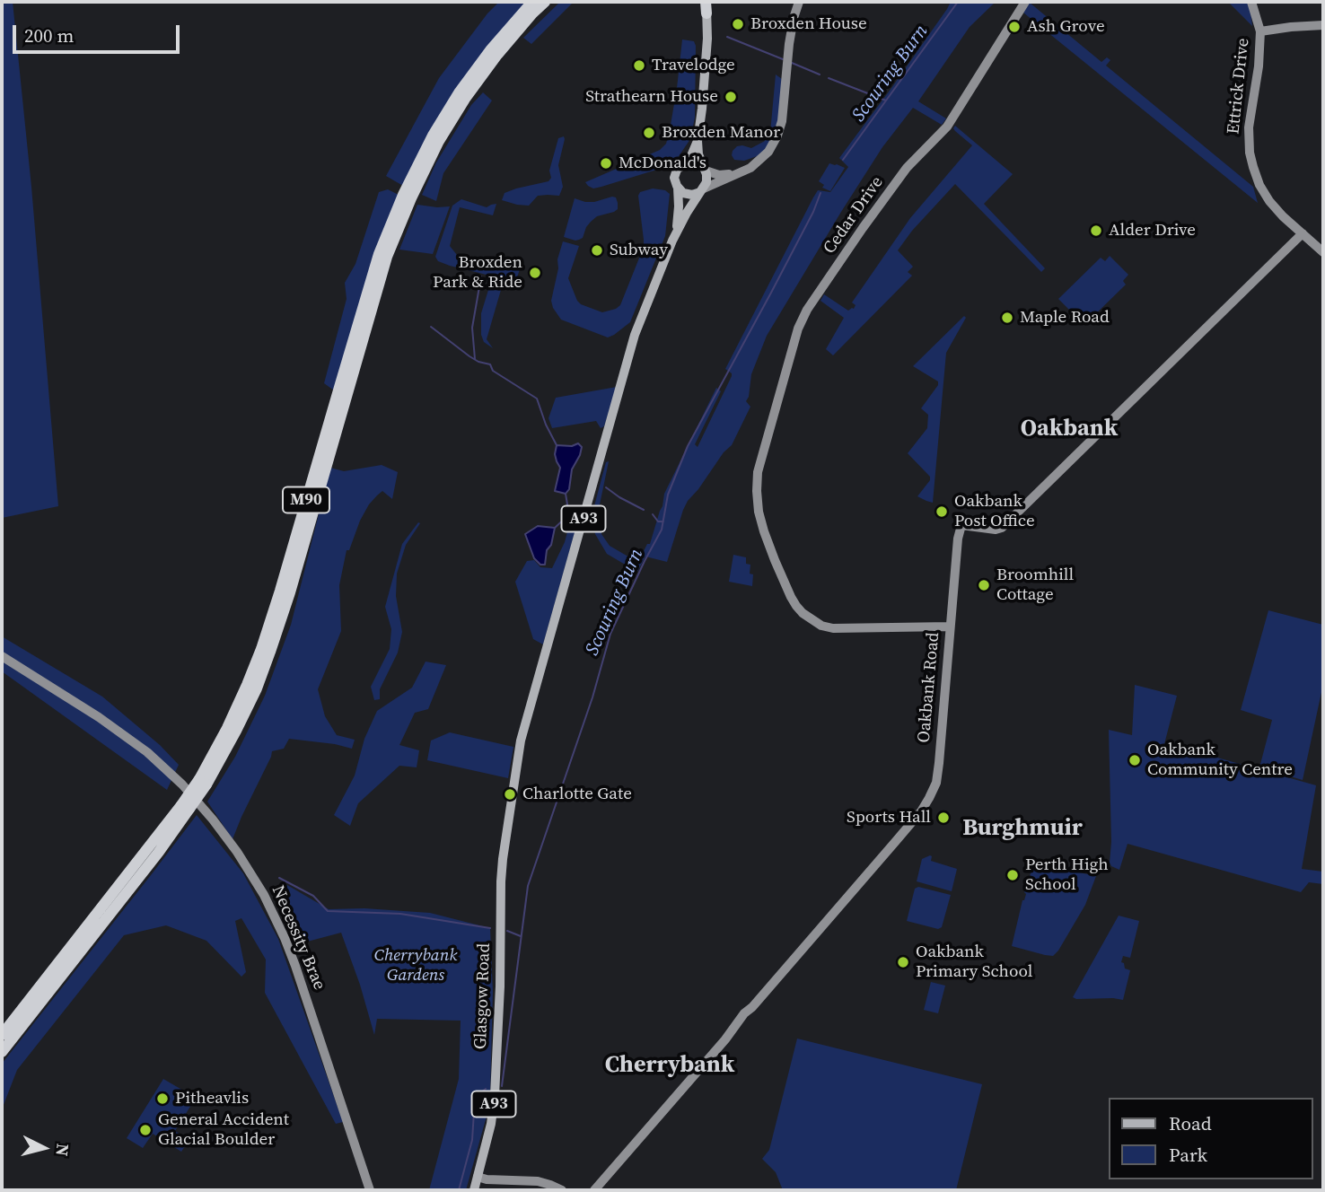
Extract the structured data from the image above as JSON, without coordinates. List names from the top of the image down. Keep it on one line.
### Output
{"streets":{"highway":["M90"],"main road":["A93","Glasgow Road"],"street":["Ettrick Drive","Cedar Drive","Oakbank Road","Necessity Brae"]},"crossings":[["Ettrick Drive","Oakbank Road"],["Cedar Drive","Oakbank Road"],["A93","Glasgow Road"]],"districts":["Oakbank","Burghmuir","Cherrybank"],"water":["Scouring Burn"],"parks":["Cherrybank Gardens"],"places":["Broxden House","Ash Grove","Travelodge","Strathearn House","Broxden Manor","McDonald's","Alder Drive","Subway","Broxden Park & Ride","Maple Road","Oakbank Post Office","Broomhill Cottage","Oakbank Community Centre","Charlotte Gate","Sports Hall","Perth High School","Oakbank Primary School","Pitheavlis","General Accident Glacial Boulder"],"legend":["Road","Park"],"scale_bar":"200 m","north":"right"}
